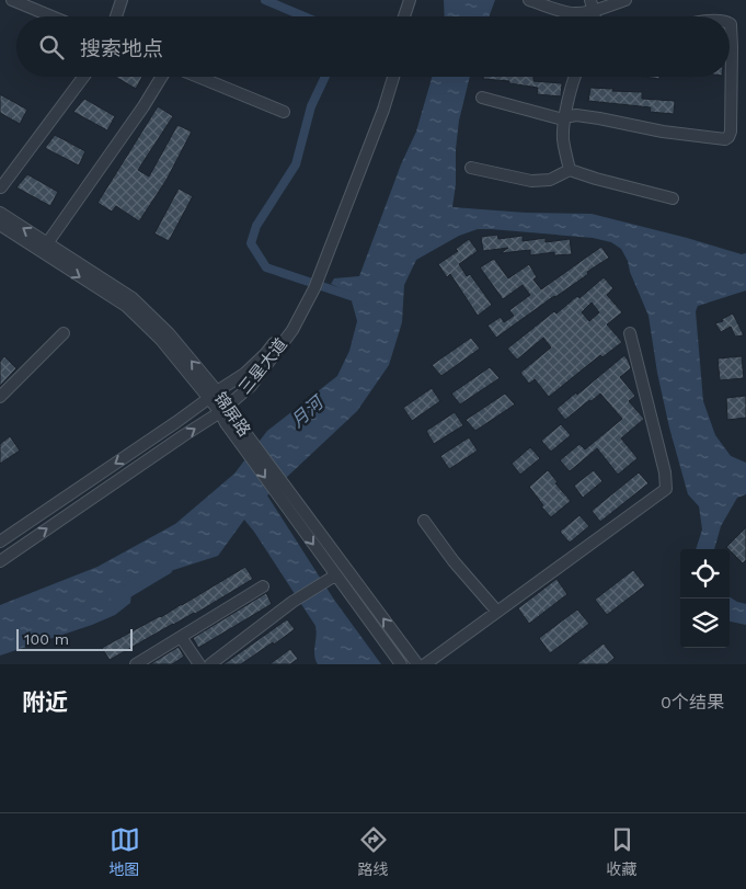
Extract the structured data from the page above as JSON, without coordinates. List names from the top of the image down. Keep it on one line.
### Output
{"streets":{"street":["三星大道","锦屏路"]},"crossings":[["三星大道","锦屏路"]],"water":["月河"],"scale_bar":"100 m","page":{"search":"搜索地点","scale":"100 m","heading":["附近","0个结果"],"nav":["地图","路线","收藏"]}}
